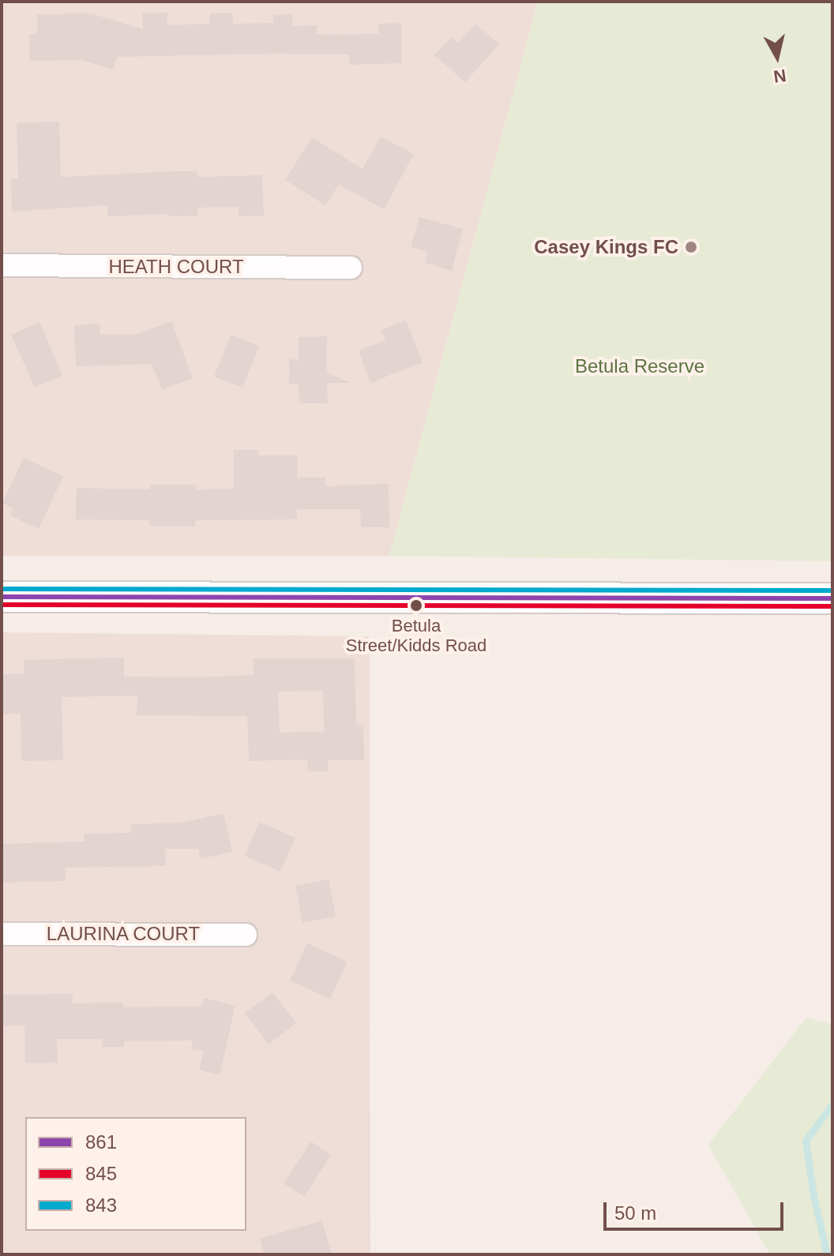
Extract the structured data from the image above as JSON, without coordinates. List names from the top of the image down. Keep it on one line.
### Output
{"streets":{"street":["HEATH COURT","LAURINA COURT"]},"parks":["Betula Reserve"],"places":["Casey Kings FC","Betula Street/Kidds Road"],"lines":["transit line 843","transit line 861","transit line 845"],"legend":["861","845","843"],"scale_bar":"50 m","north":"bottom"}
